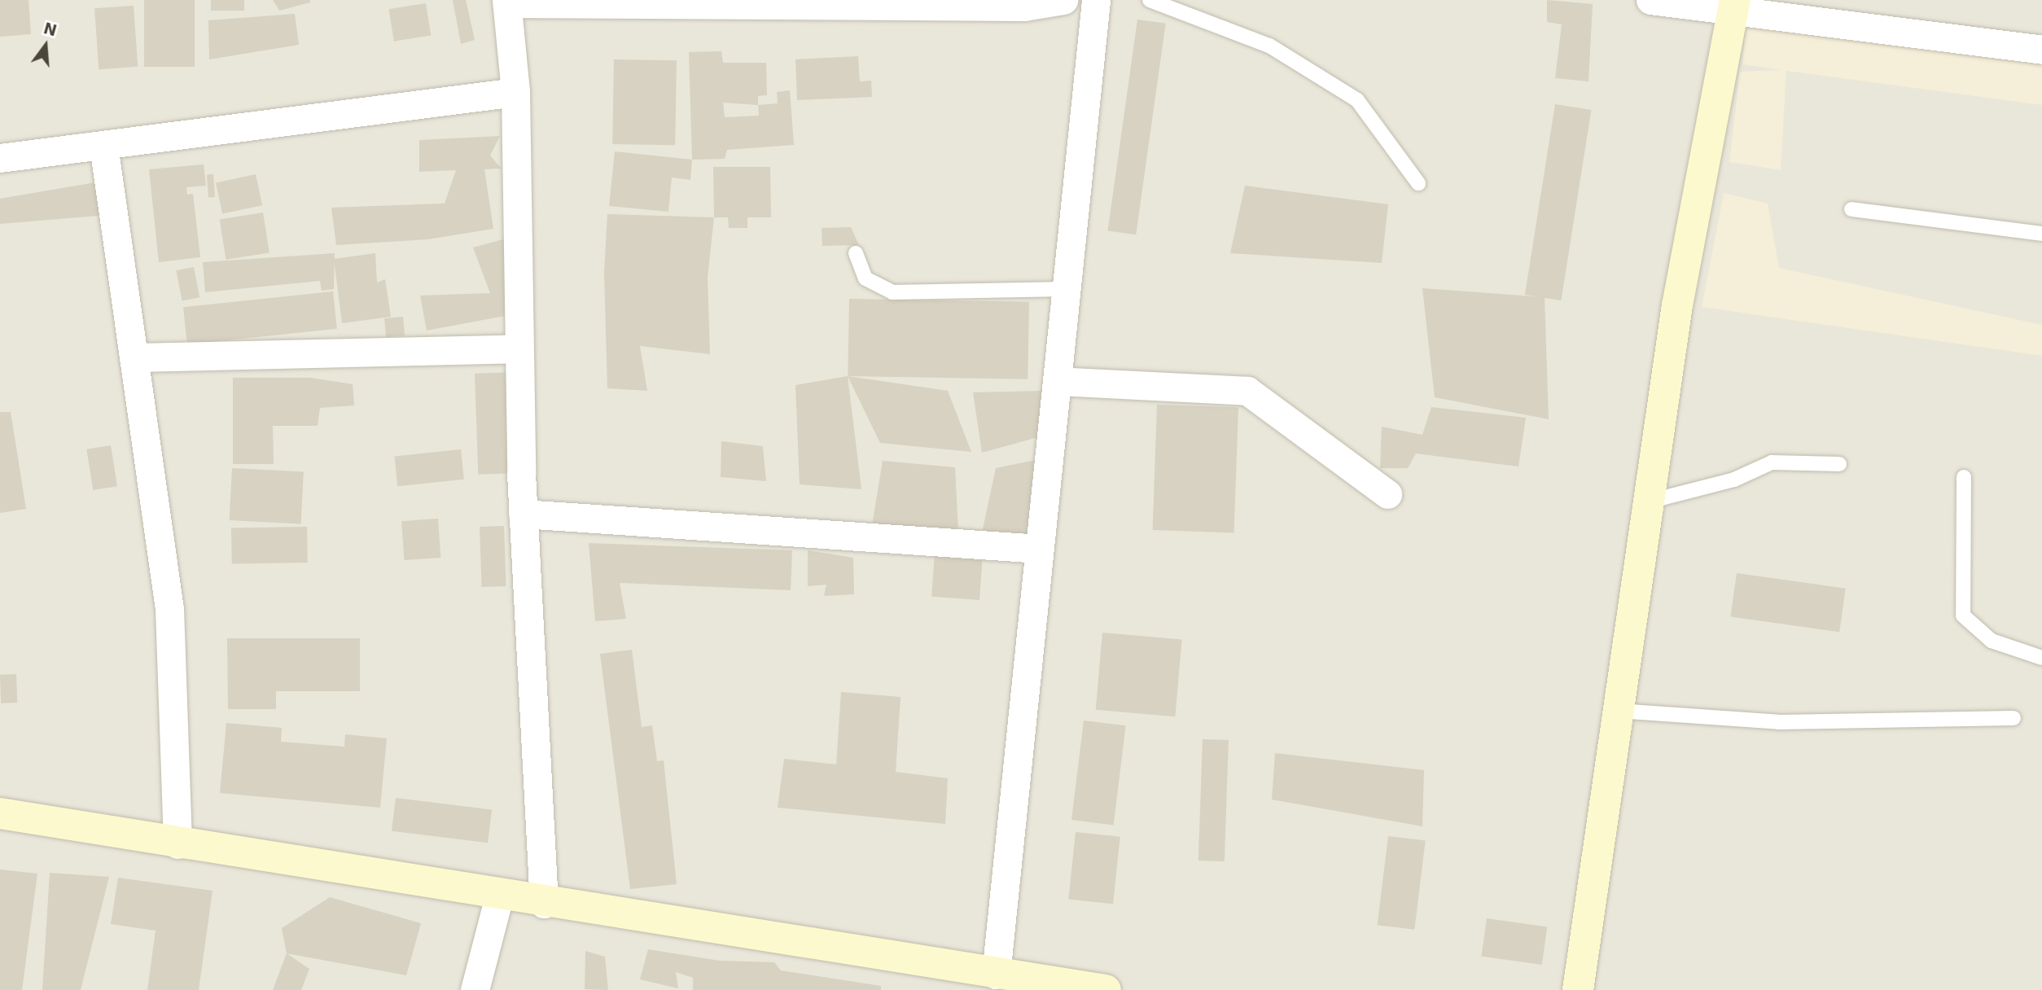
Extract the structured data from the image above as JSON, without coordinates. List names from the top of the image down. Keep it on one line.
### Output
{"north":"top"}
